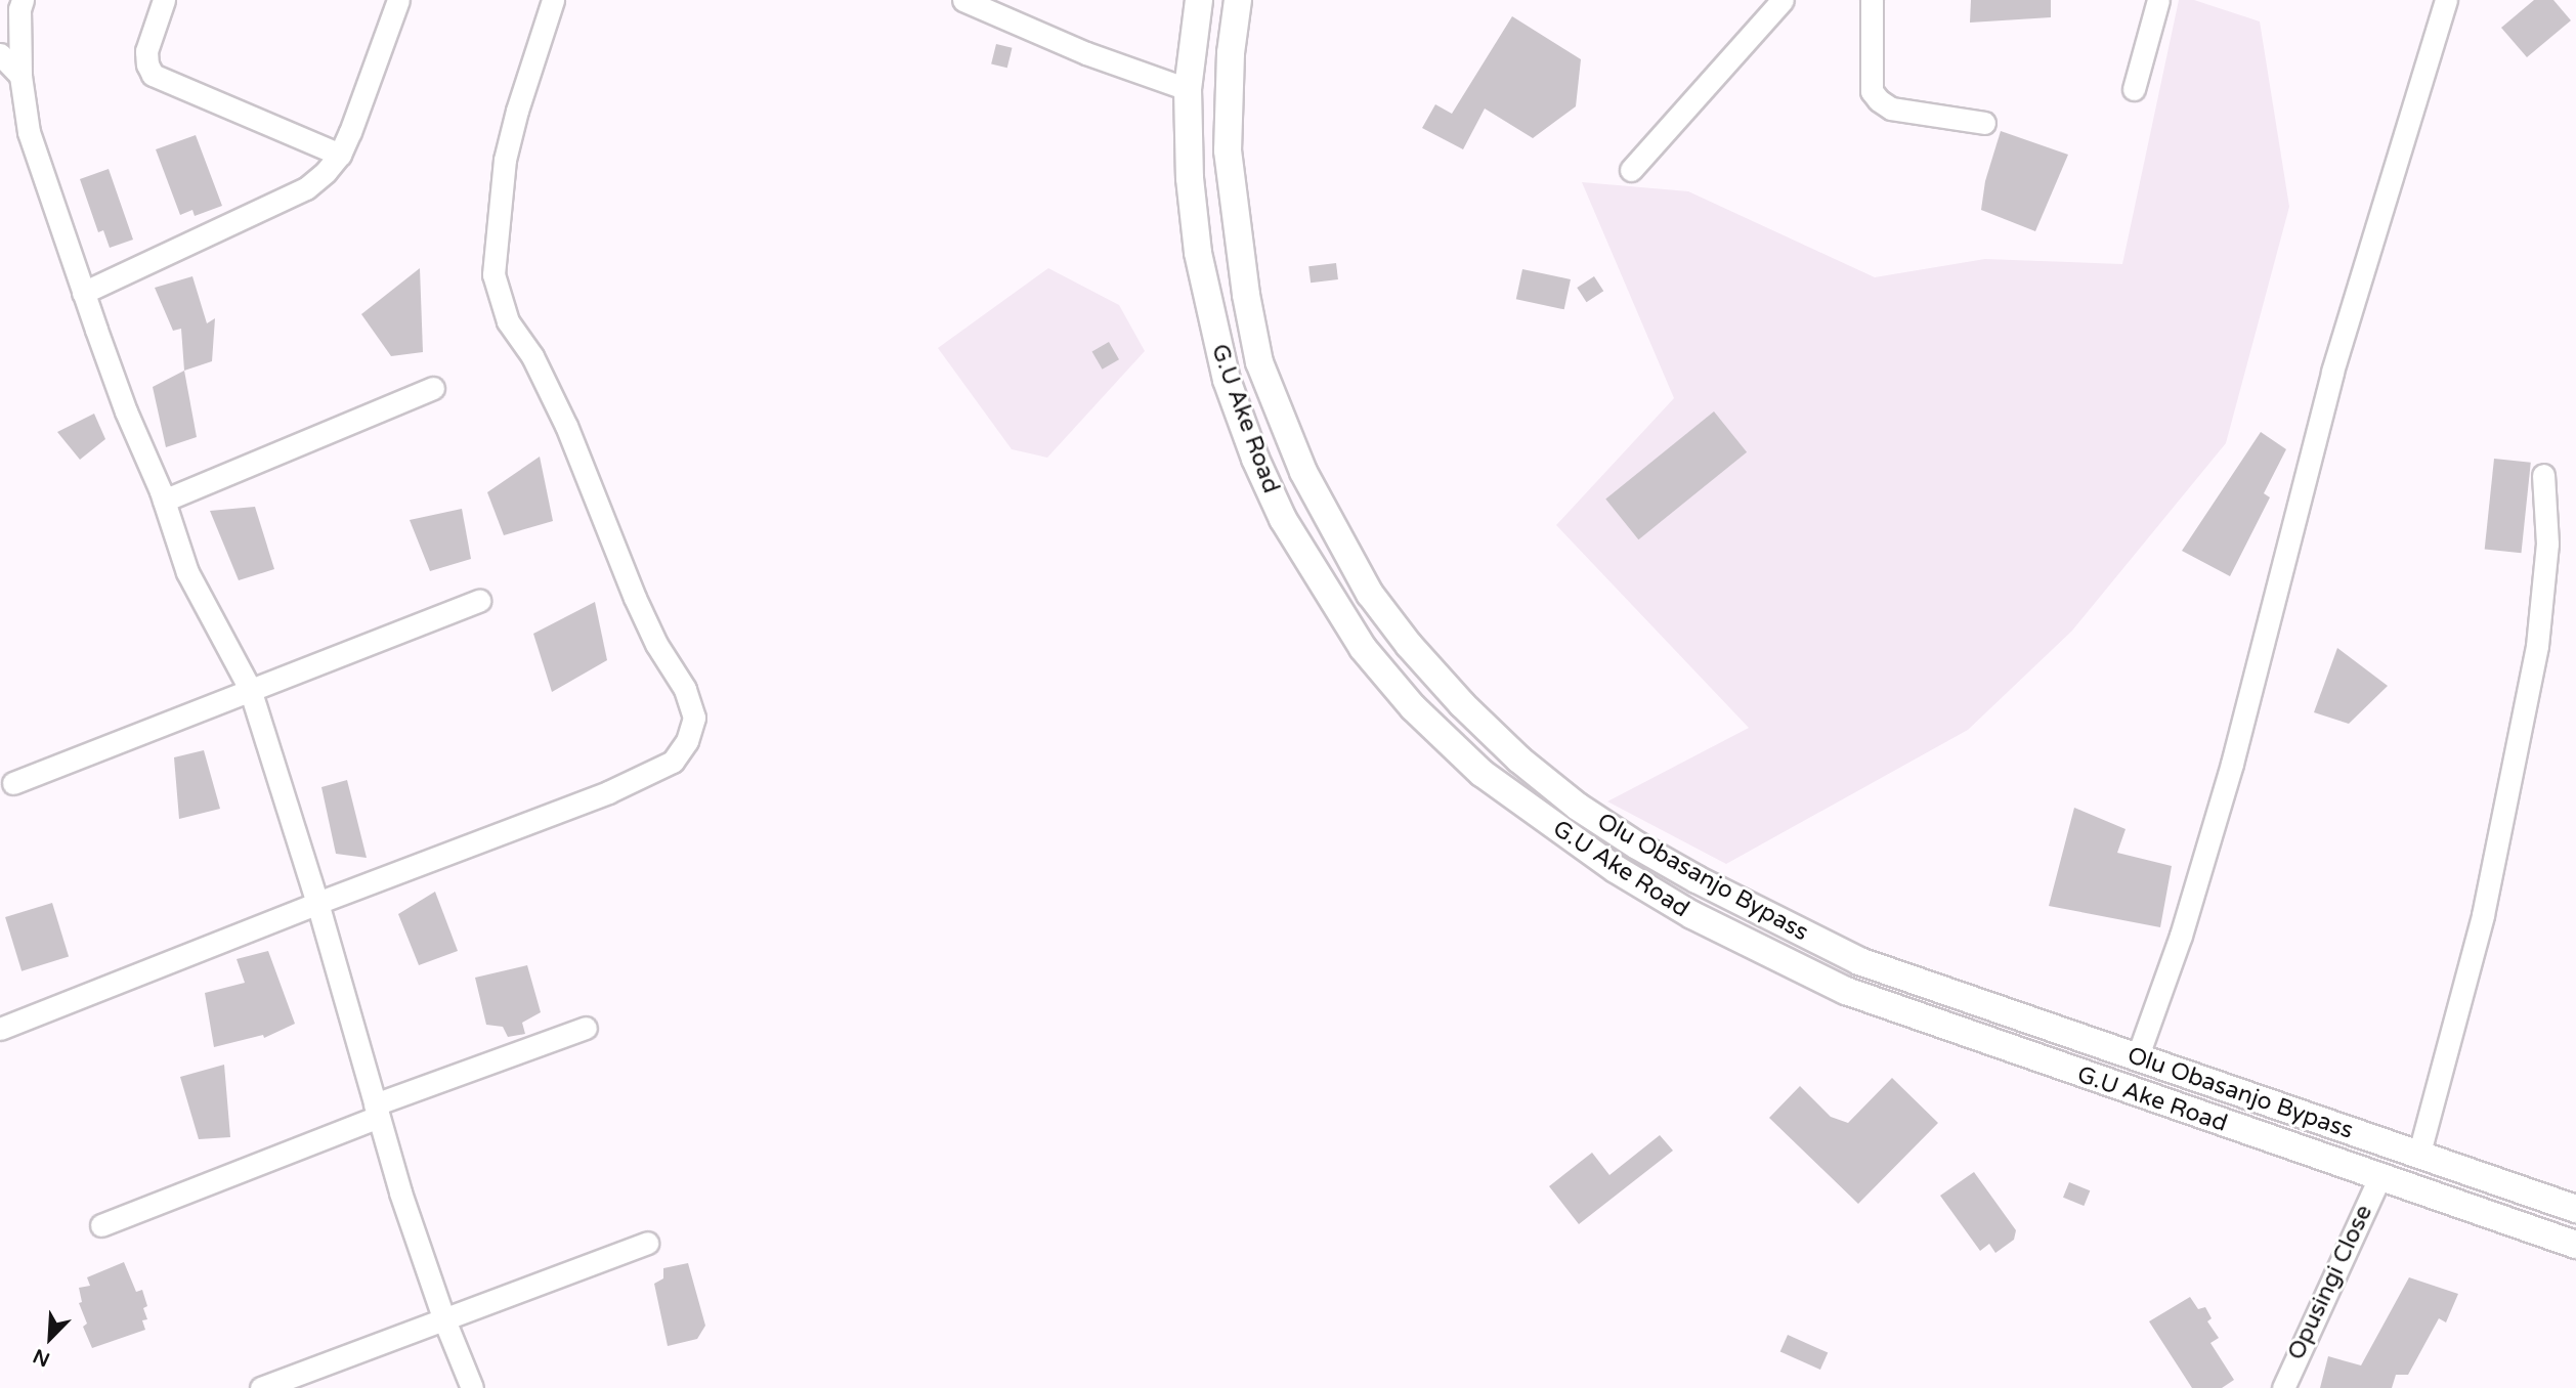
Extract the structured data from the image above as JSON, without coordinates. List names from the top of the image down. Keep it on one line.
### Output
{"streets":{"main road":["G.U Ake Road","Olu Obasanjo Bypass"],"street":["Opusingi Close"]},"crossings":[["G.U Ake Road","Opusingi Close"]],"north":"bottom left"}
